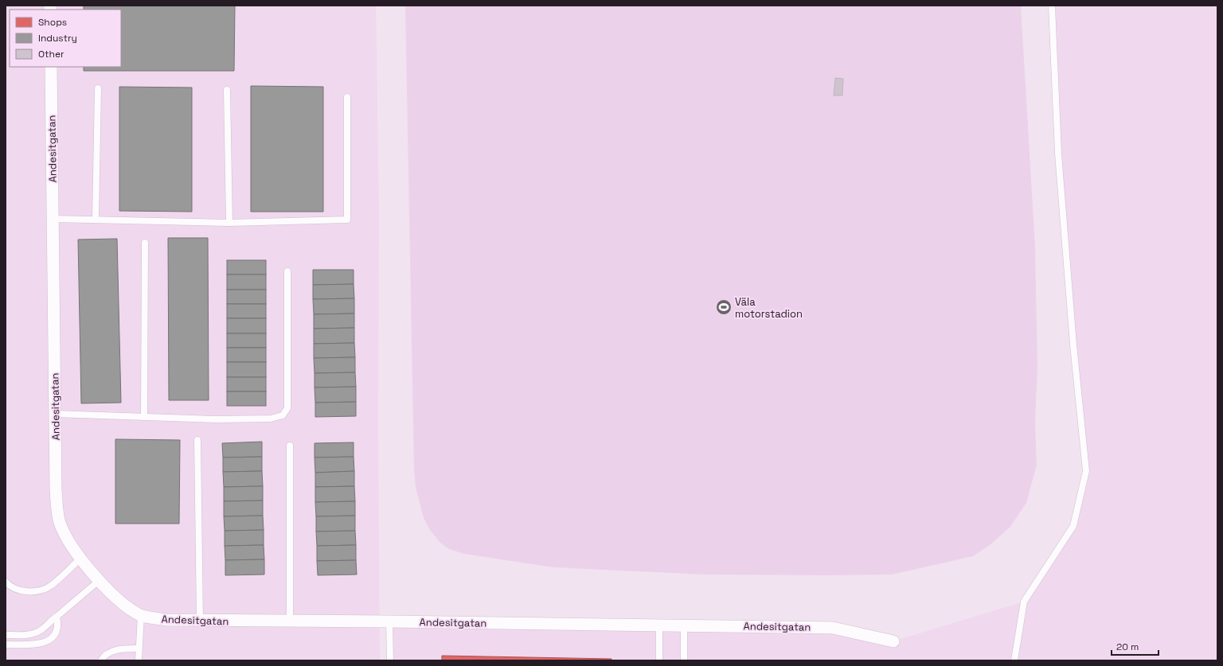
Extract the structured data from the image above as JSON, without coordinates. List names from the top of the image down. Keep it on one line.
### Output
{"streets":{"street":["Andesitgatan"]},"places":{"sports":["Väla motorstadion"]},"legend":["Shops","Industry","Other"],"scale_bar":"20 m"}
